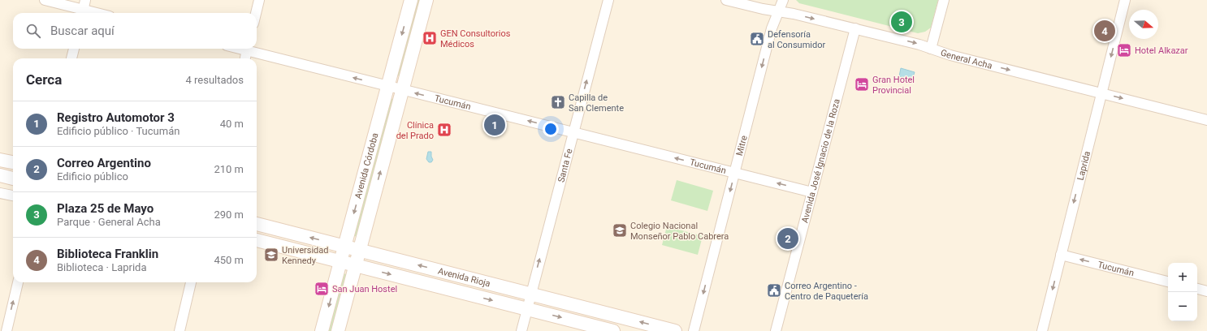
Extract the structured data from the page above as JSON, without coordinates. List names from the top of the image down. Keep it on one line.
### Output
{"streets":{"main road":["Avenida Córdoba","Avenida Rioja"],"street":["General Acha","Tucumán","Mitre","Avenida José Ignacio de la Roza","Santa Fe","Laprida"]},"crossings":[["General Acha","Mitre"],["General Acha","Avenida José Ignacio de la Roza"],["General Acha","Laprida"],["Tucumán","Mitre"],["Tucumán","Avenida José Ignacio de la Roza"],["Tucumán","Avenida Córdoba"],["Tucumán","Santa Fe"],["Tucumán","Laprida"],["Avenida Córdoba","Avenida Rioja"],["Santa Fe","Avenida Rioja"]],"one_way":["General Acha","Tucumán","Mitre","Santa Fe","Laprida"],"places":{"hospital":["GEN Consultorios Médicos","Clínica del Prado"],"public building":["Defensoría al Consumidor","Correo Argentino - Centro de Paquetería"],"hotel":["Hotel Alkazar","Gran Hotel Provincial","San Juan Hostel"],"church":["Capilla de San Clemente"],"school or university":["Colegio Nacional Monseñor Pablo Cabrera","Universidad Kennedy"]},"north":"right","page":{"pins":["3","4","1","2"],"search":"Buscar aquí","heading":["Cerca","4 resultados"],"list":[{"mark":"1","name":"Registro Automotor 3","note":"Edificio público · Tucumán","value":"40 m"},{"mark":"2","name":"Correo Argentino","note":"Edificio público","value":"210 m"},{"mark":"3","name":"Plaza 25 de Mayo","note":"Parque · General Acha","value":"290 m"},{"mark":"4","name":"Biblioteca Franklin","note":"Biblioteca · Laprida","value":"450 m"}],"map_buttons":["+","−"]}}
